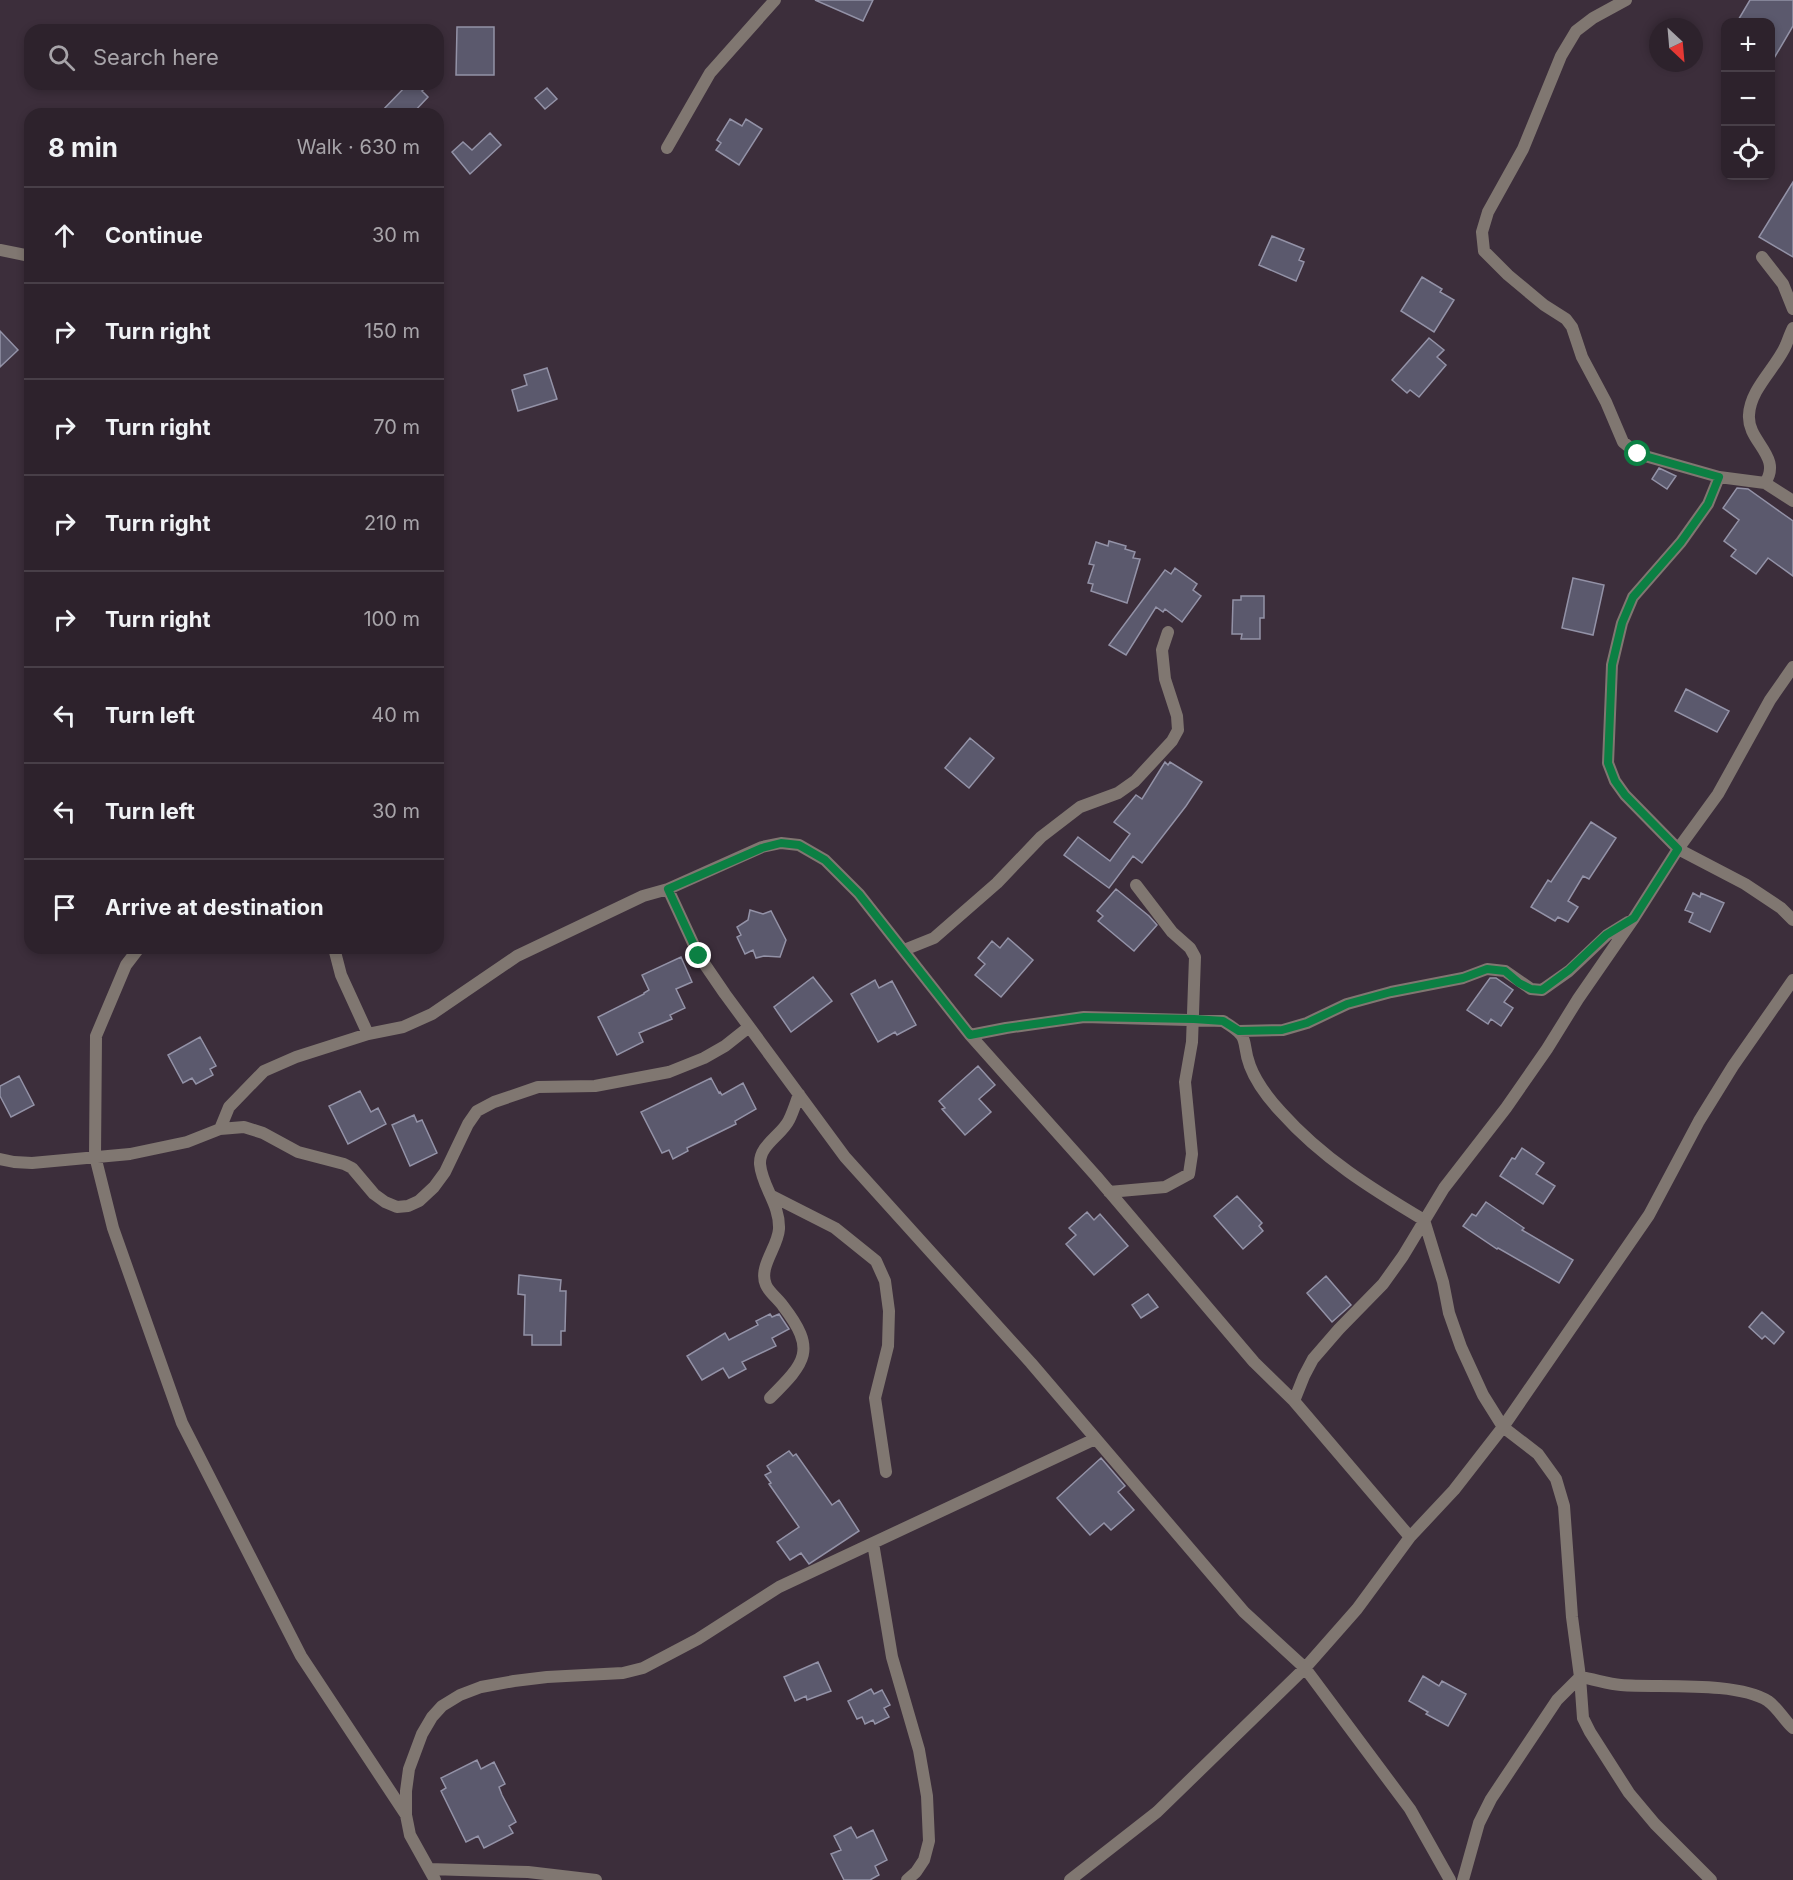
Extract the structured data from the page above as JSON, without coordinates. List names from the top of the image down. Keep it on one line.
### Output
{"north":"bottom right","page":{"map_buttons":["+","−"],"search":"Search here","heading":["8 min","Walk · 630 m"],"list":[["Continue","30 m"],["Turn right","150 m"],["Turn right","70 m"],["Turn right","210 m"],["Turn right","100 m"],["Turn left","40 m"],["Turn left","30 m"],"Arrive at destination"]}}
